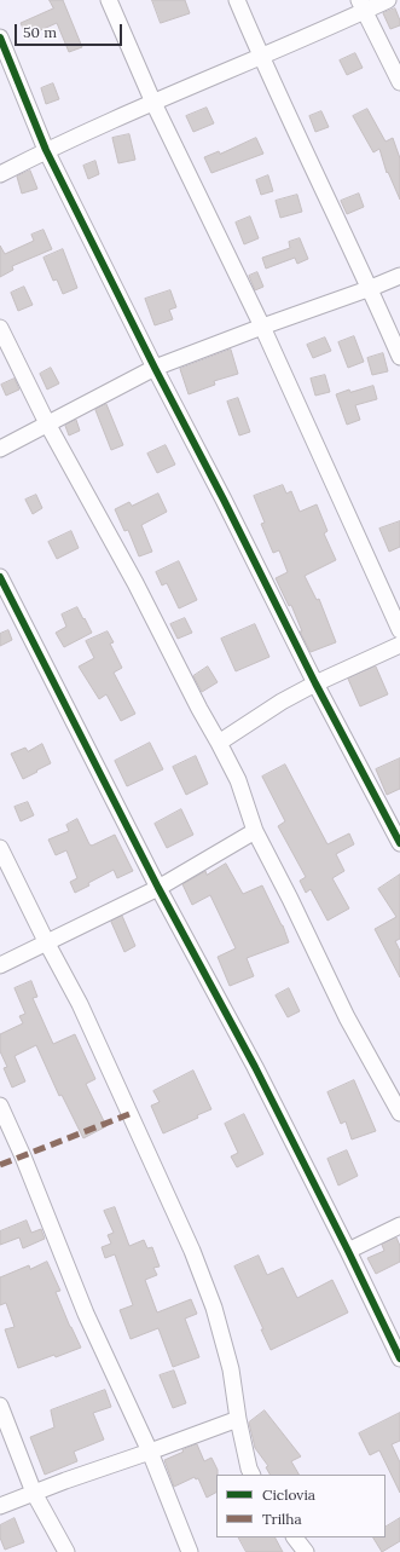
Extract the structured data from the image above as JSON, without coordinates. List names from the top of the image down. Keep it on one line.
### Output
{"legend":["Ciclovia","Trilha"],"scale_bar":"50 m"}
